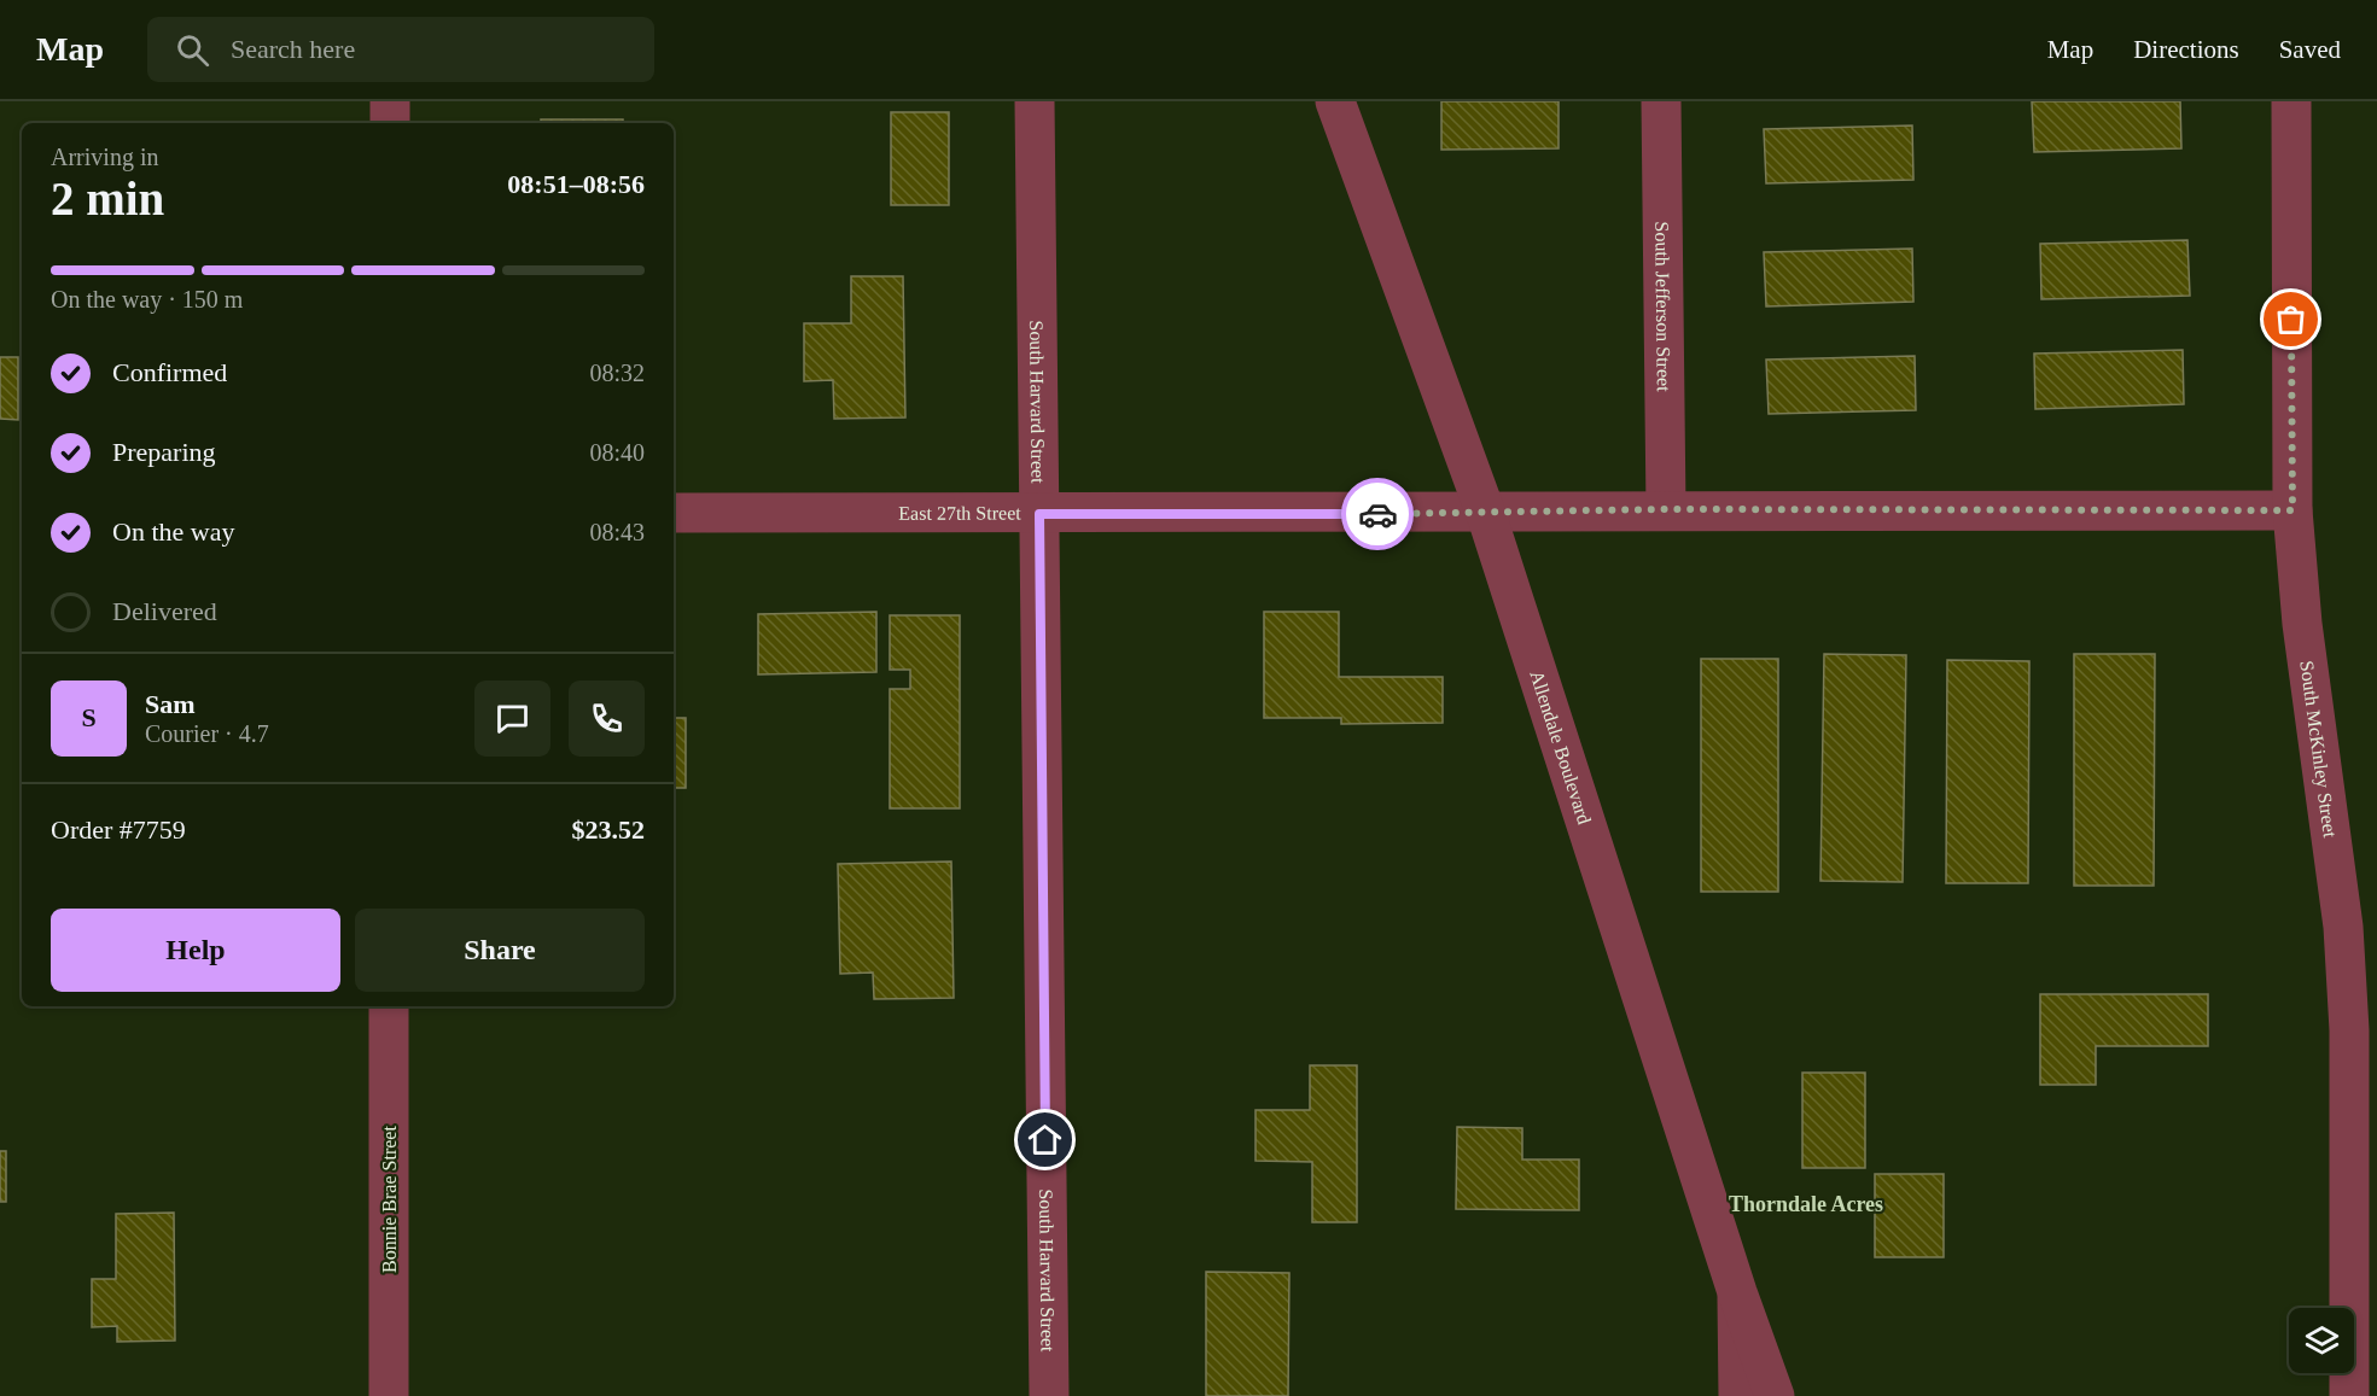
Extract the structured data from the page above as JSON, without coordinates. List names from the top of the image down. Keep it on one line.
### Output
{"streets":{"street":["South Jefferson Street","South Harvard Street","East 27th Street","Allendale Boulevard","South McKinley Street","Bonnie Brae Street"]},"crossings":[["South Jefferson Street","East 27th Street"],["South Harvard Street","East 27th Street"],["East 27th Street","Allendale Boulevard"],["East 27th Street","South McKinley Street"]],"districts":["Thorndale Acres"],"page":{"header":"Map","search":"Search here","nav":["Map","Directions","Saved"],"heading":["2 min","Arriving in","08:51–08:56"],"panel":["Sam","Courier · 4.7","Order #7759","$23.52"],"bar":"On the way · 150 m","list":[["Confirmed","08:32"],["Preparing","08:40"],["On the way","08:43"],"Delivered"],"round":"S","buttons":["Help","Share"]}}
